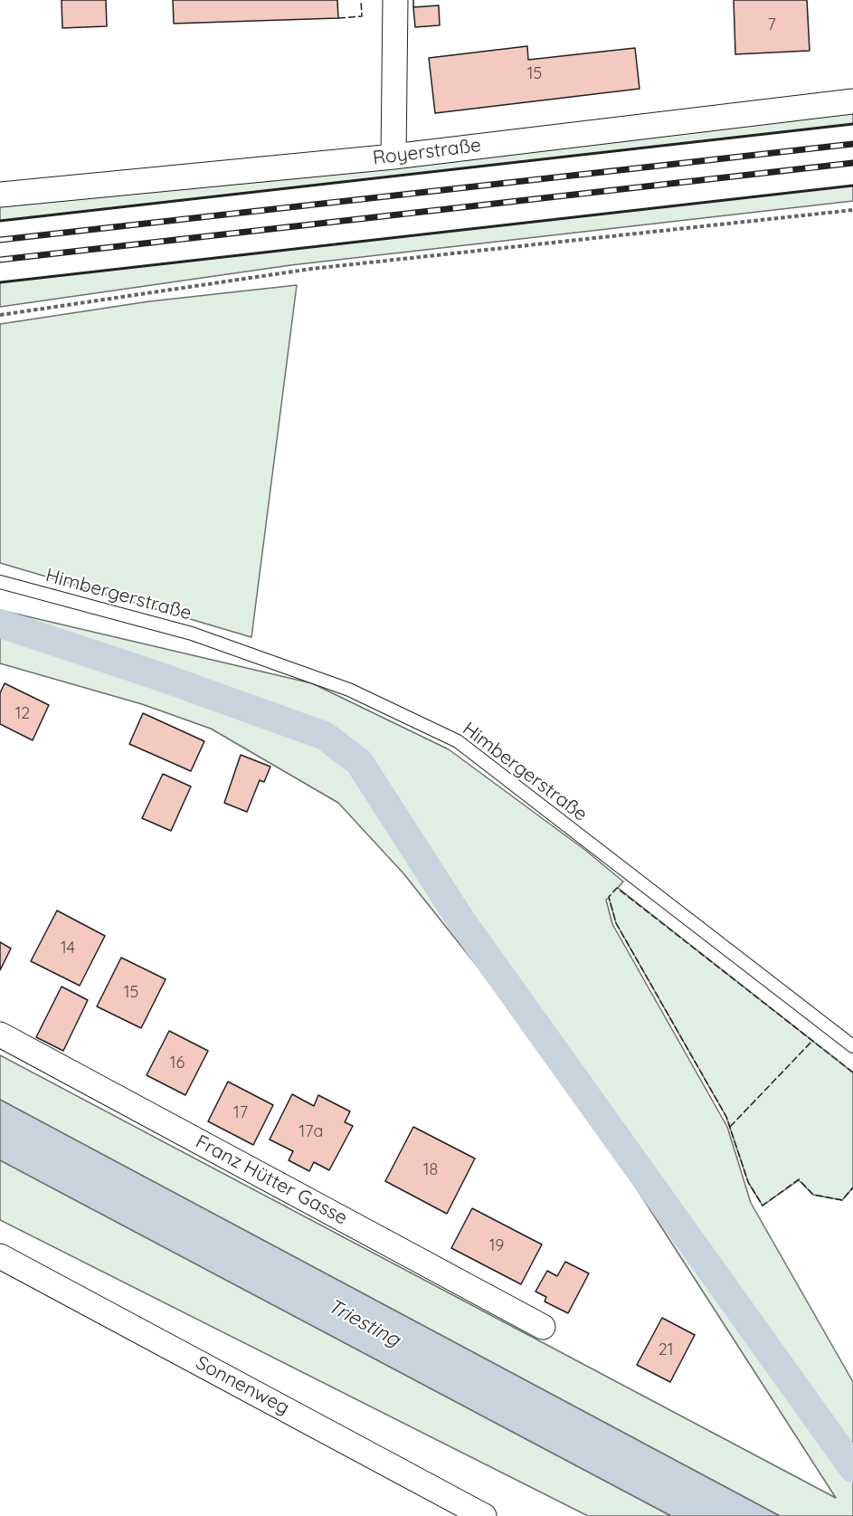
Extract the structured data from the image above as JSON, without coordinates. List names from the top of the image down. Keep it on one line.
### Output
{"streets":{"street":["Royerstraße","Franz Hütter Gasse","Sonnenweg"],"lane":["Himbergerstraße"]},"water":["Triesting"],"house_numbers":["7","15","12","14","15","16","17","17a","18","19","21"]}
